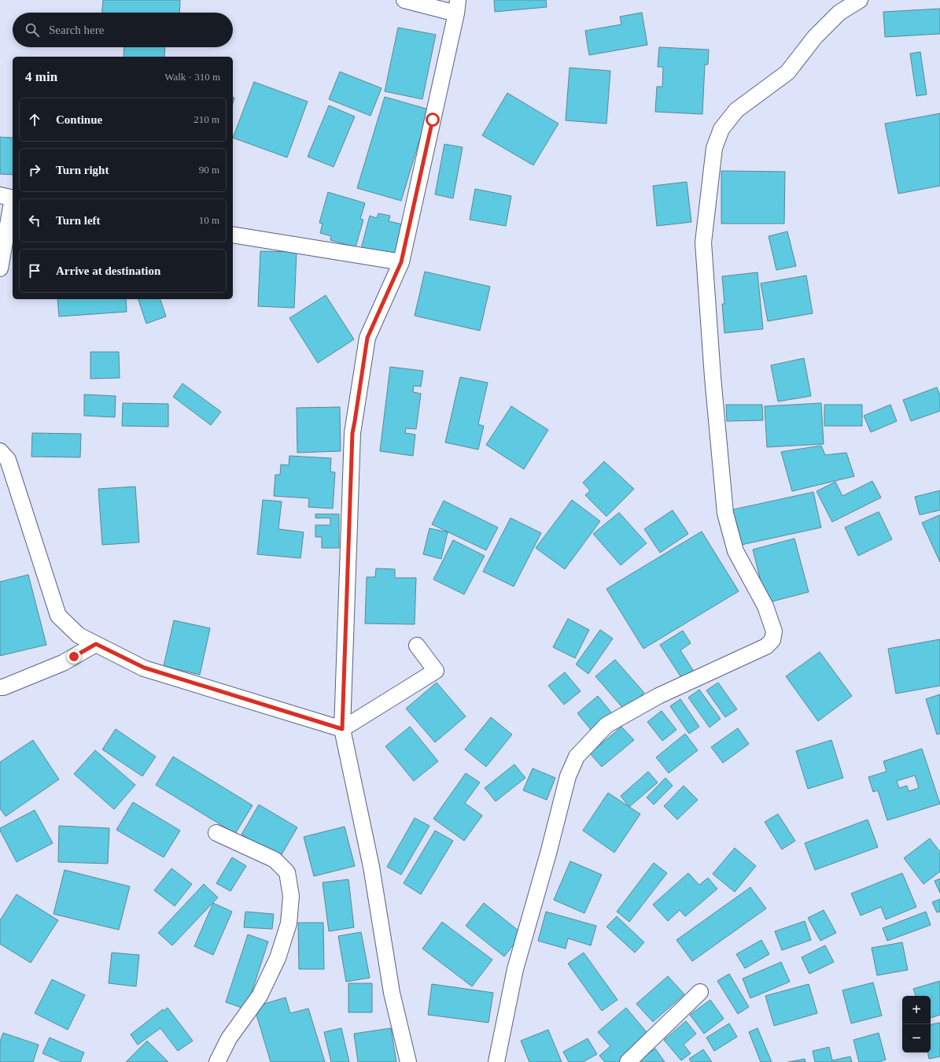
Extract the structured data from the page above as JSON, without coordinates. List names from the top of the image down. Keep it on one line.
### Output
{"page":{"search":"Search here","heading":["4 min","Walk · 310 m"],"list":[["Continue","210 m"],["Turn right","90 m"],["Turn left","10 m"],"Arrive at destination"],"map_buttons":["+","−"]}}
